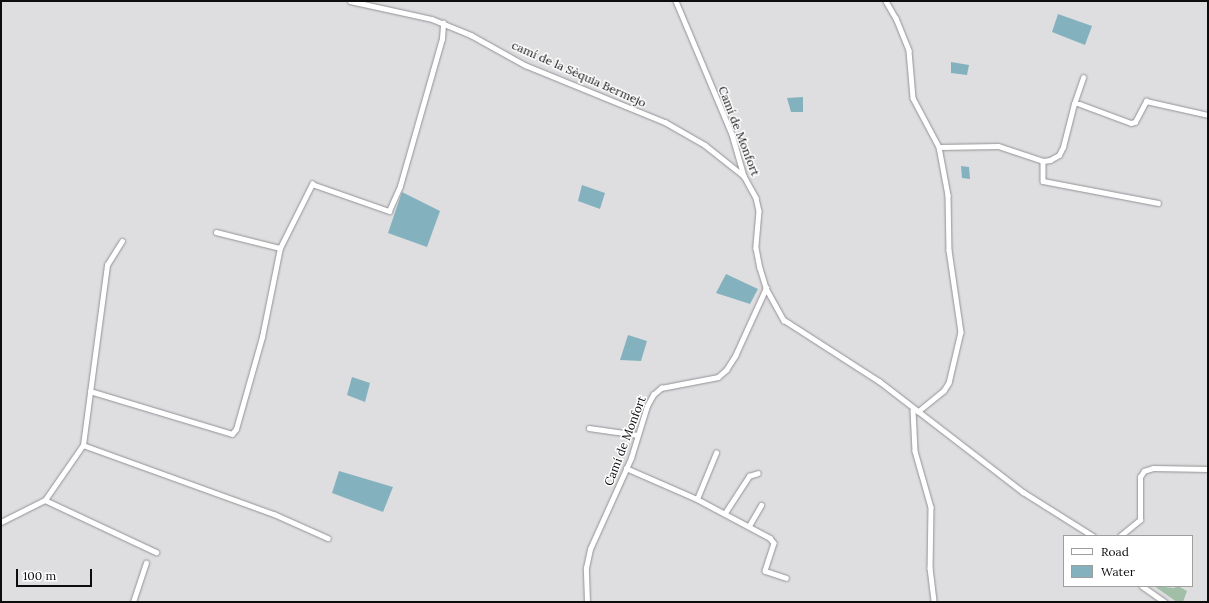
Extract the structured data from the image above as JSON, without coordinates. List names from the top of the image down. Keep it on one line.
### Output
{"streets":{"street":["camí de la Sèquia Bermejo","Camí de Monfort"]},"crossings":[["camí de la Sèquia Bermejo","Camí de Monfort"]],"legend":["Road","Water"],"scale_bar":"100 m"}
